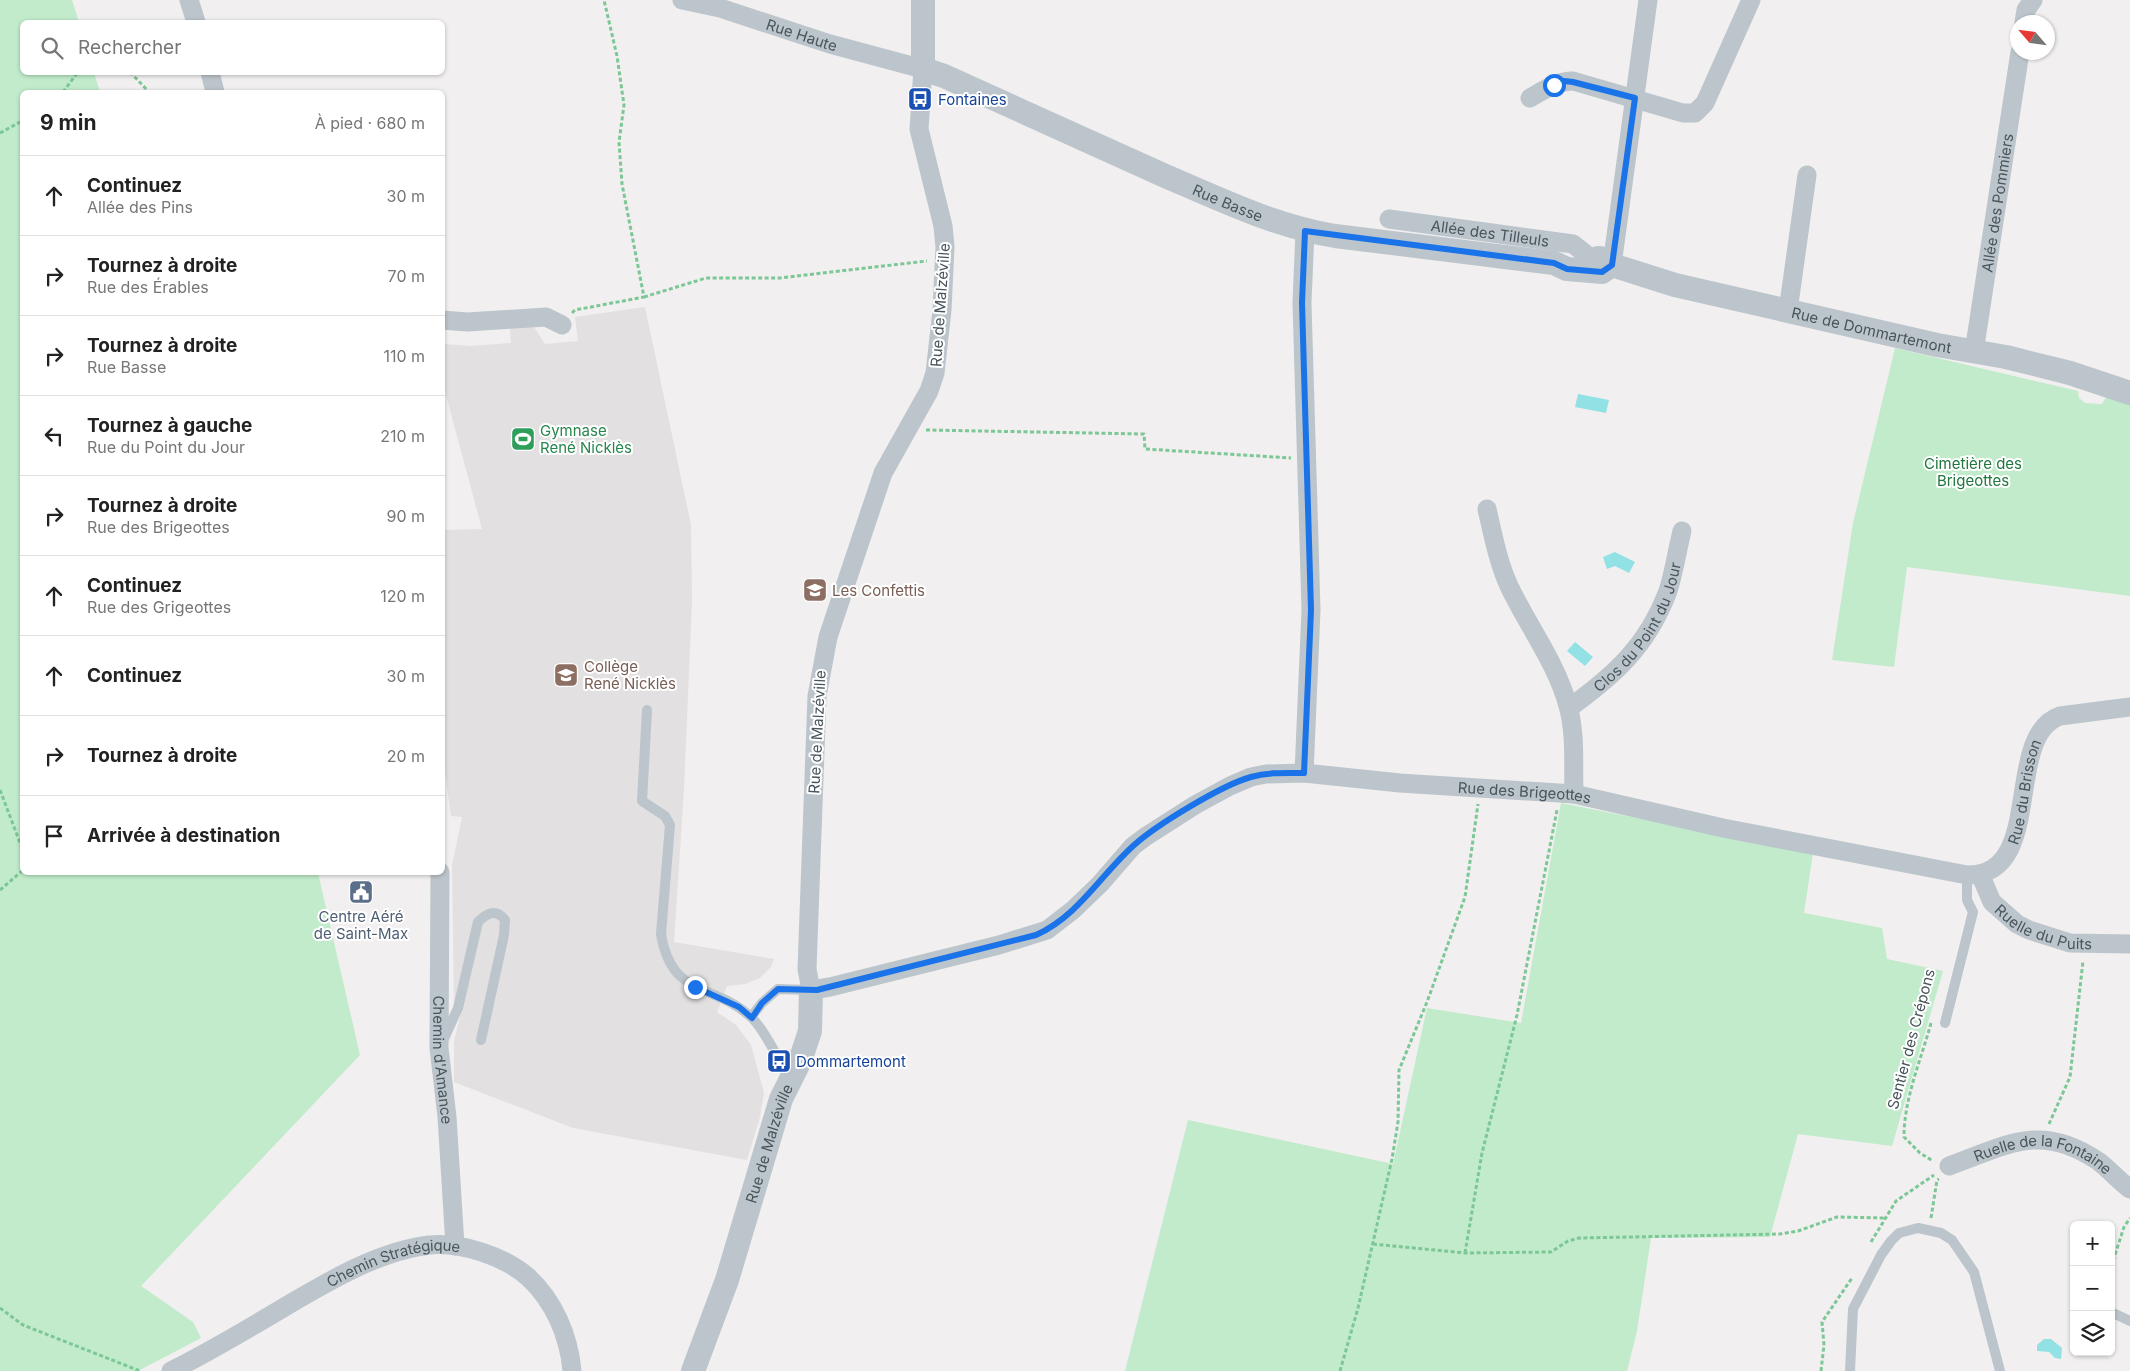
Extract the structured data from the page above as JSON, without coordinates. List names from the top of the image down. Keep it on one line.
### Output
{"streets":{"street":["Rue Haute","Rue Basse","Allée des Pommiers","Allée des Tilleuls","Rue de Malzéville","Rue de Dommartemont","Clos du Point du Jour","Rue du Brisson","Rue des Brigeottes","Ruelle du Puits","Chemin d'Amance","Ruelle de la Fontaine","Chemin Stratégique"],"lane":["Sentier des Crépons"]},"crossings":[["Rue Haute","Rue Basse"],["Rue Haute","Rue de Malzéville"],["Rue Basse","Allée des Tilleuls"],["Rue Basse","Rue de Malzéville"],["Rue Basse","Rue de Dommartemont"],["Allée des Pommiers","Rue de Dommartemont"],["Rue de Malzéville","Rue des Brigeottes"],["Rue du Brisson","Rue des Brigeottes"],["Rue du Brisson","Ruelle du Puits"],["Rue du Brisson","Sentier des Crépons"],["Rue des Brigeottes","Ruelle du Puits"],["Rue des Brigeottes","Sentier des Crépons"],["Ruelle du Puits","Sentier des Crépons"],["Sentier des Crépons","Ruelle de la Fontaine"],["Chemin d'Amance","Chemin Stratégique"]],"parks":["Cimetière des Brigeottes"],"places":{"bus stop":["Fontaines","Dommartemont"],"sports":["Gymnase René Nicklès"],"school or university":["Les Confettis","Collège René Nicklès"],"public building":["Centre Aéré de Saint-Max"]},"north":"top left","page":{"search":"Rechercher","heading":["9 min","À pied · 680 m"],"list":[["Continuez","Allée des Pins","30 m"],["Tournez à droite","Rue des Érables","70 m"],["Tournez à droite","Rue Basse","110 m"],["Tournez à gauche","Rue du Point du Jour","210 m"],["Tournez à droite","Rue des Brigeottes","90 m"],["Continuez","Rue des Grigeottes","120 m"],["Continuez","30 m"],["Tournez à droite","20 m"],"Arrivée à destination"],"map_buttons":["+","−"]}}
